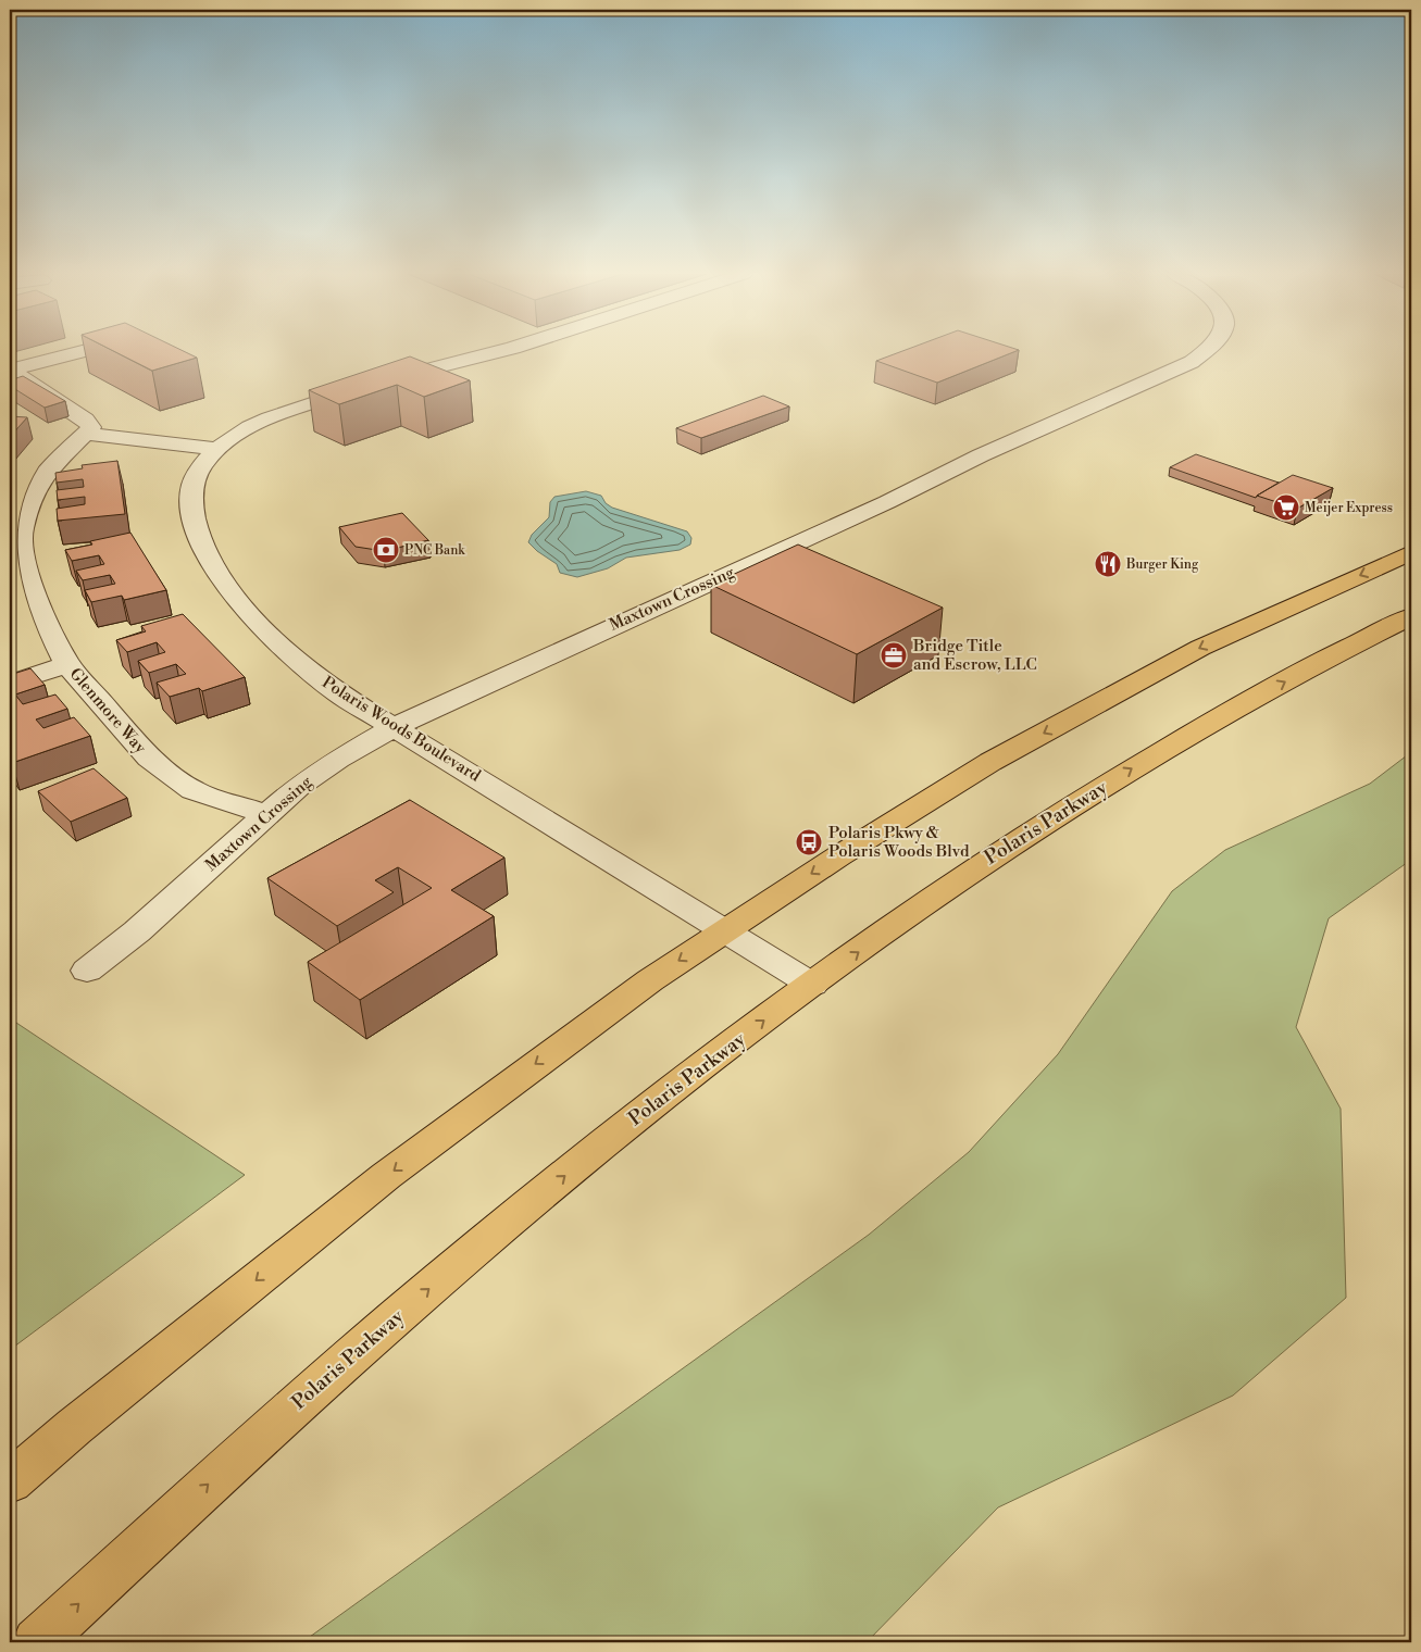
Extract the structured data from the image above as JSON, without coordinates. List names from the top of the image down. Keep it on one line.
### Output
{"streets":{"main road":["Polaris Parkway"],"street":["Maxtown Crossing","Glenmore Way","Polaris Woods Boulevard"]},"crossings":[["Maxtown Crossing","Glenmore Way"],["Maxtown Crossing","Polaris Woods Boulevard"],["Polaris Woods Boulevard","Polaris Parkway"]],"places":{"supermarket":["Meijer Express"],"bank":["PNC Bank"],"restaurant":["Burger King"],"office":["Bridge Title and Escrow, LLC"],"bus stop":["Polaris Pkwy & Polaris Woods Blvd"]}}
